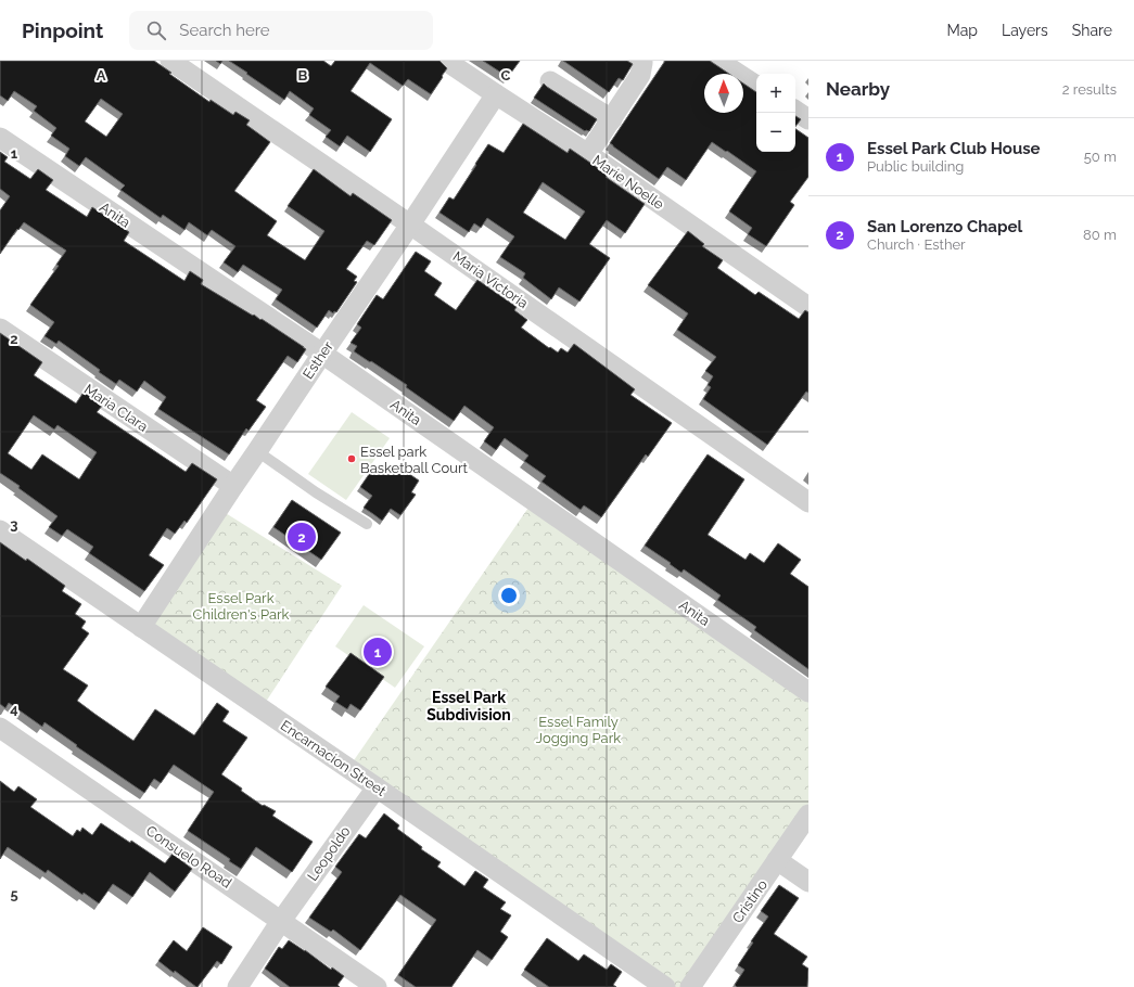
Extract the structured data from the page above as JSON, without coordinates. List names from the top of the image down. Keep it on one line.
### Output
{"streets":{"street":["Marie Noelle","Anita","Maria Victoria","Esther","Maria Clara","Encarnacion Street","Leopoldo","Consuelo Road","Cristino"]},"crossings":[["Marie Noelle","Esther"],["Anita","Esther"],["Maria Victoria","Esther"],["Esther","Maria Clara"],["Esther","Encarnacion Street"],["Encarnacion Street","Leopoldo"],["Leopoldo","Consuelo Road"]],"districts":["Essel Park Subdivision"],"parks":["Essel Park Children's Park","Essel Family Jogging Park"],"places":["Essel park Basketball Court"],"north":"top","page":{"header":"Pinpoint","search":"Search here","nav":["Map","Layers","Share"],"heading":["Nearby","2 results"],"map_buttons":["+","−"],"list":[{"mark":"1","name":"Essel Park Club House","note":"Public building","value":"50 m"},{"mark":"2","name":"San Lorenzo Chapel","note":"Church · Esther","value":"80 m"}],"pins":["2","1"]},"grid":{"columns":["A","B","C"],"rows":["1","2","3","4","5"]}}
